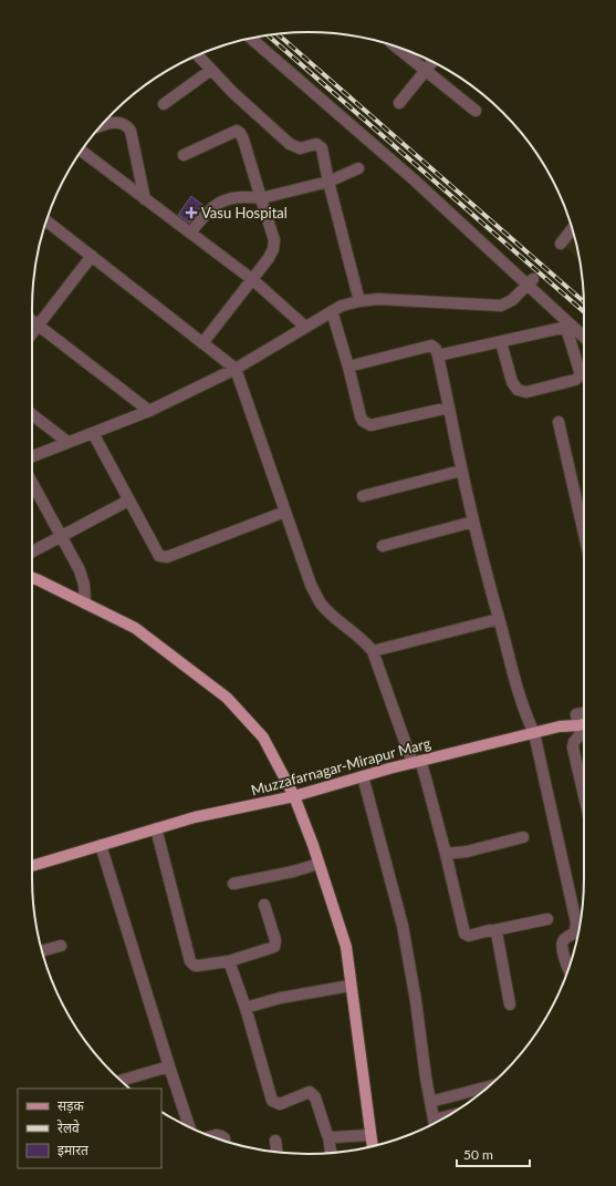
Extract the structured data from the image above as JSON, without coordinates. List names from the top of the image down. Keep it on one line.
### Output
{"streets":{"main road":["Muzzafarnagar-Mirapur Marg"]},"places":{"health":["Vasu Hospital"]},"legend":["सड़क","रेलवे","इमारत"],"scale_bar":"50 m"}
